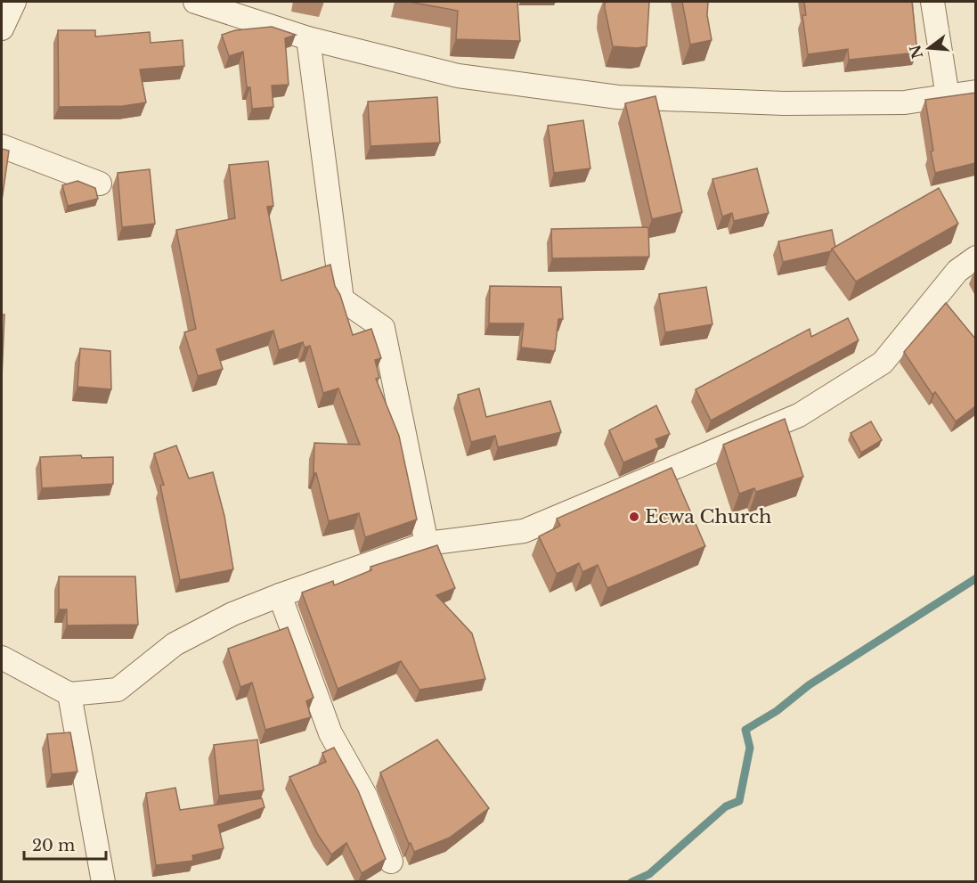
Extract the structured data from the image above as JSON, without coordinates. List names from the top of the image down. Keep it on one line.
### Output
{"places":["Ecwa Church"],"scale_bar":"20 m","north":"left"}
